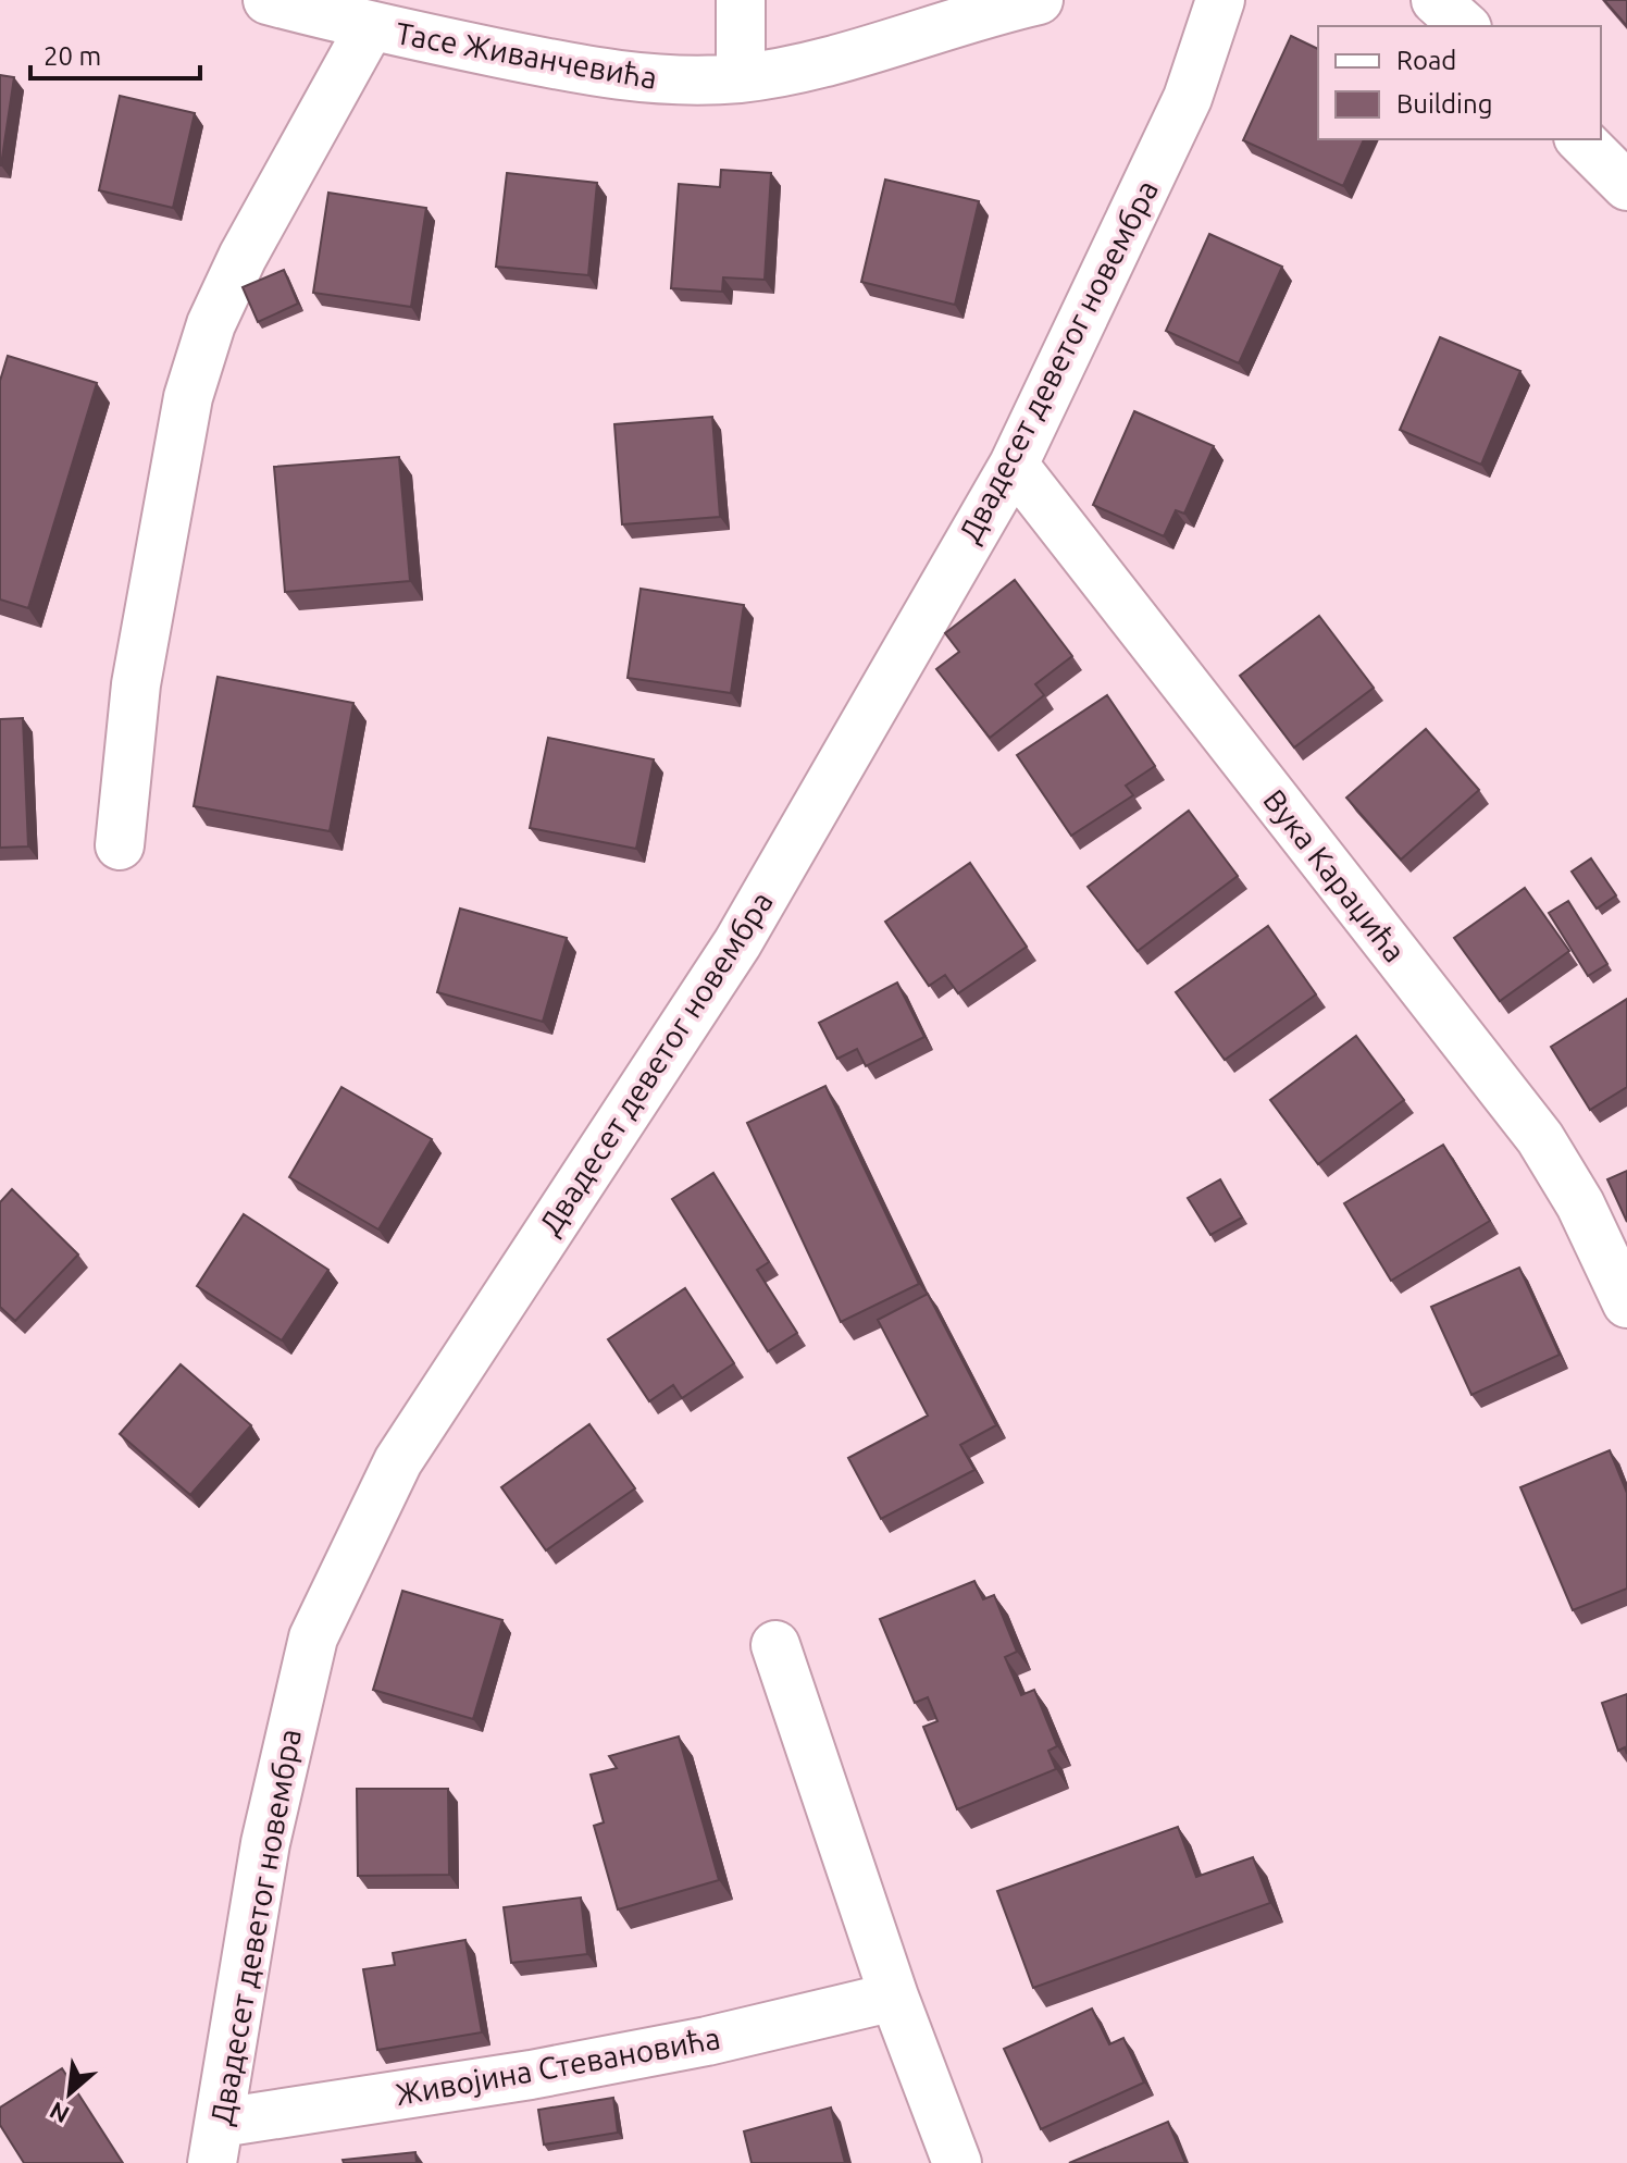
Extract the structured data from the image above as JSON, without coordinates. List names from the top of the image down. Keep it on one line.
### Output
{"streets":{"street":["Тасе Живанчевића","Двадесет деветог новембра","Вука Караџића","Живојина Стевановића"]},"crossings":[["Двадесет деветог новембра","Вука Караџића"],["Двадесет деветог новембра","Живојина Стевановића"]],"legend":["Road","Building"],"scale_bar":"20 m","north":"bottom left"}
